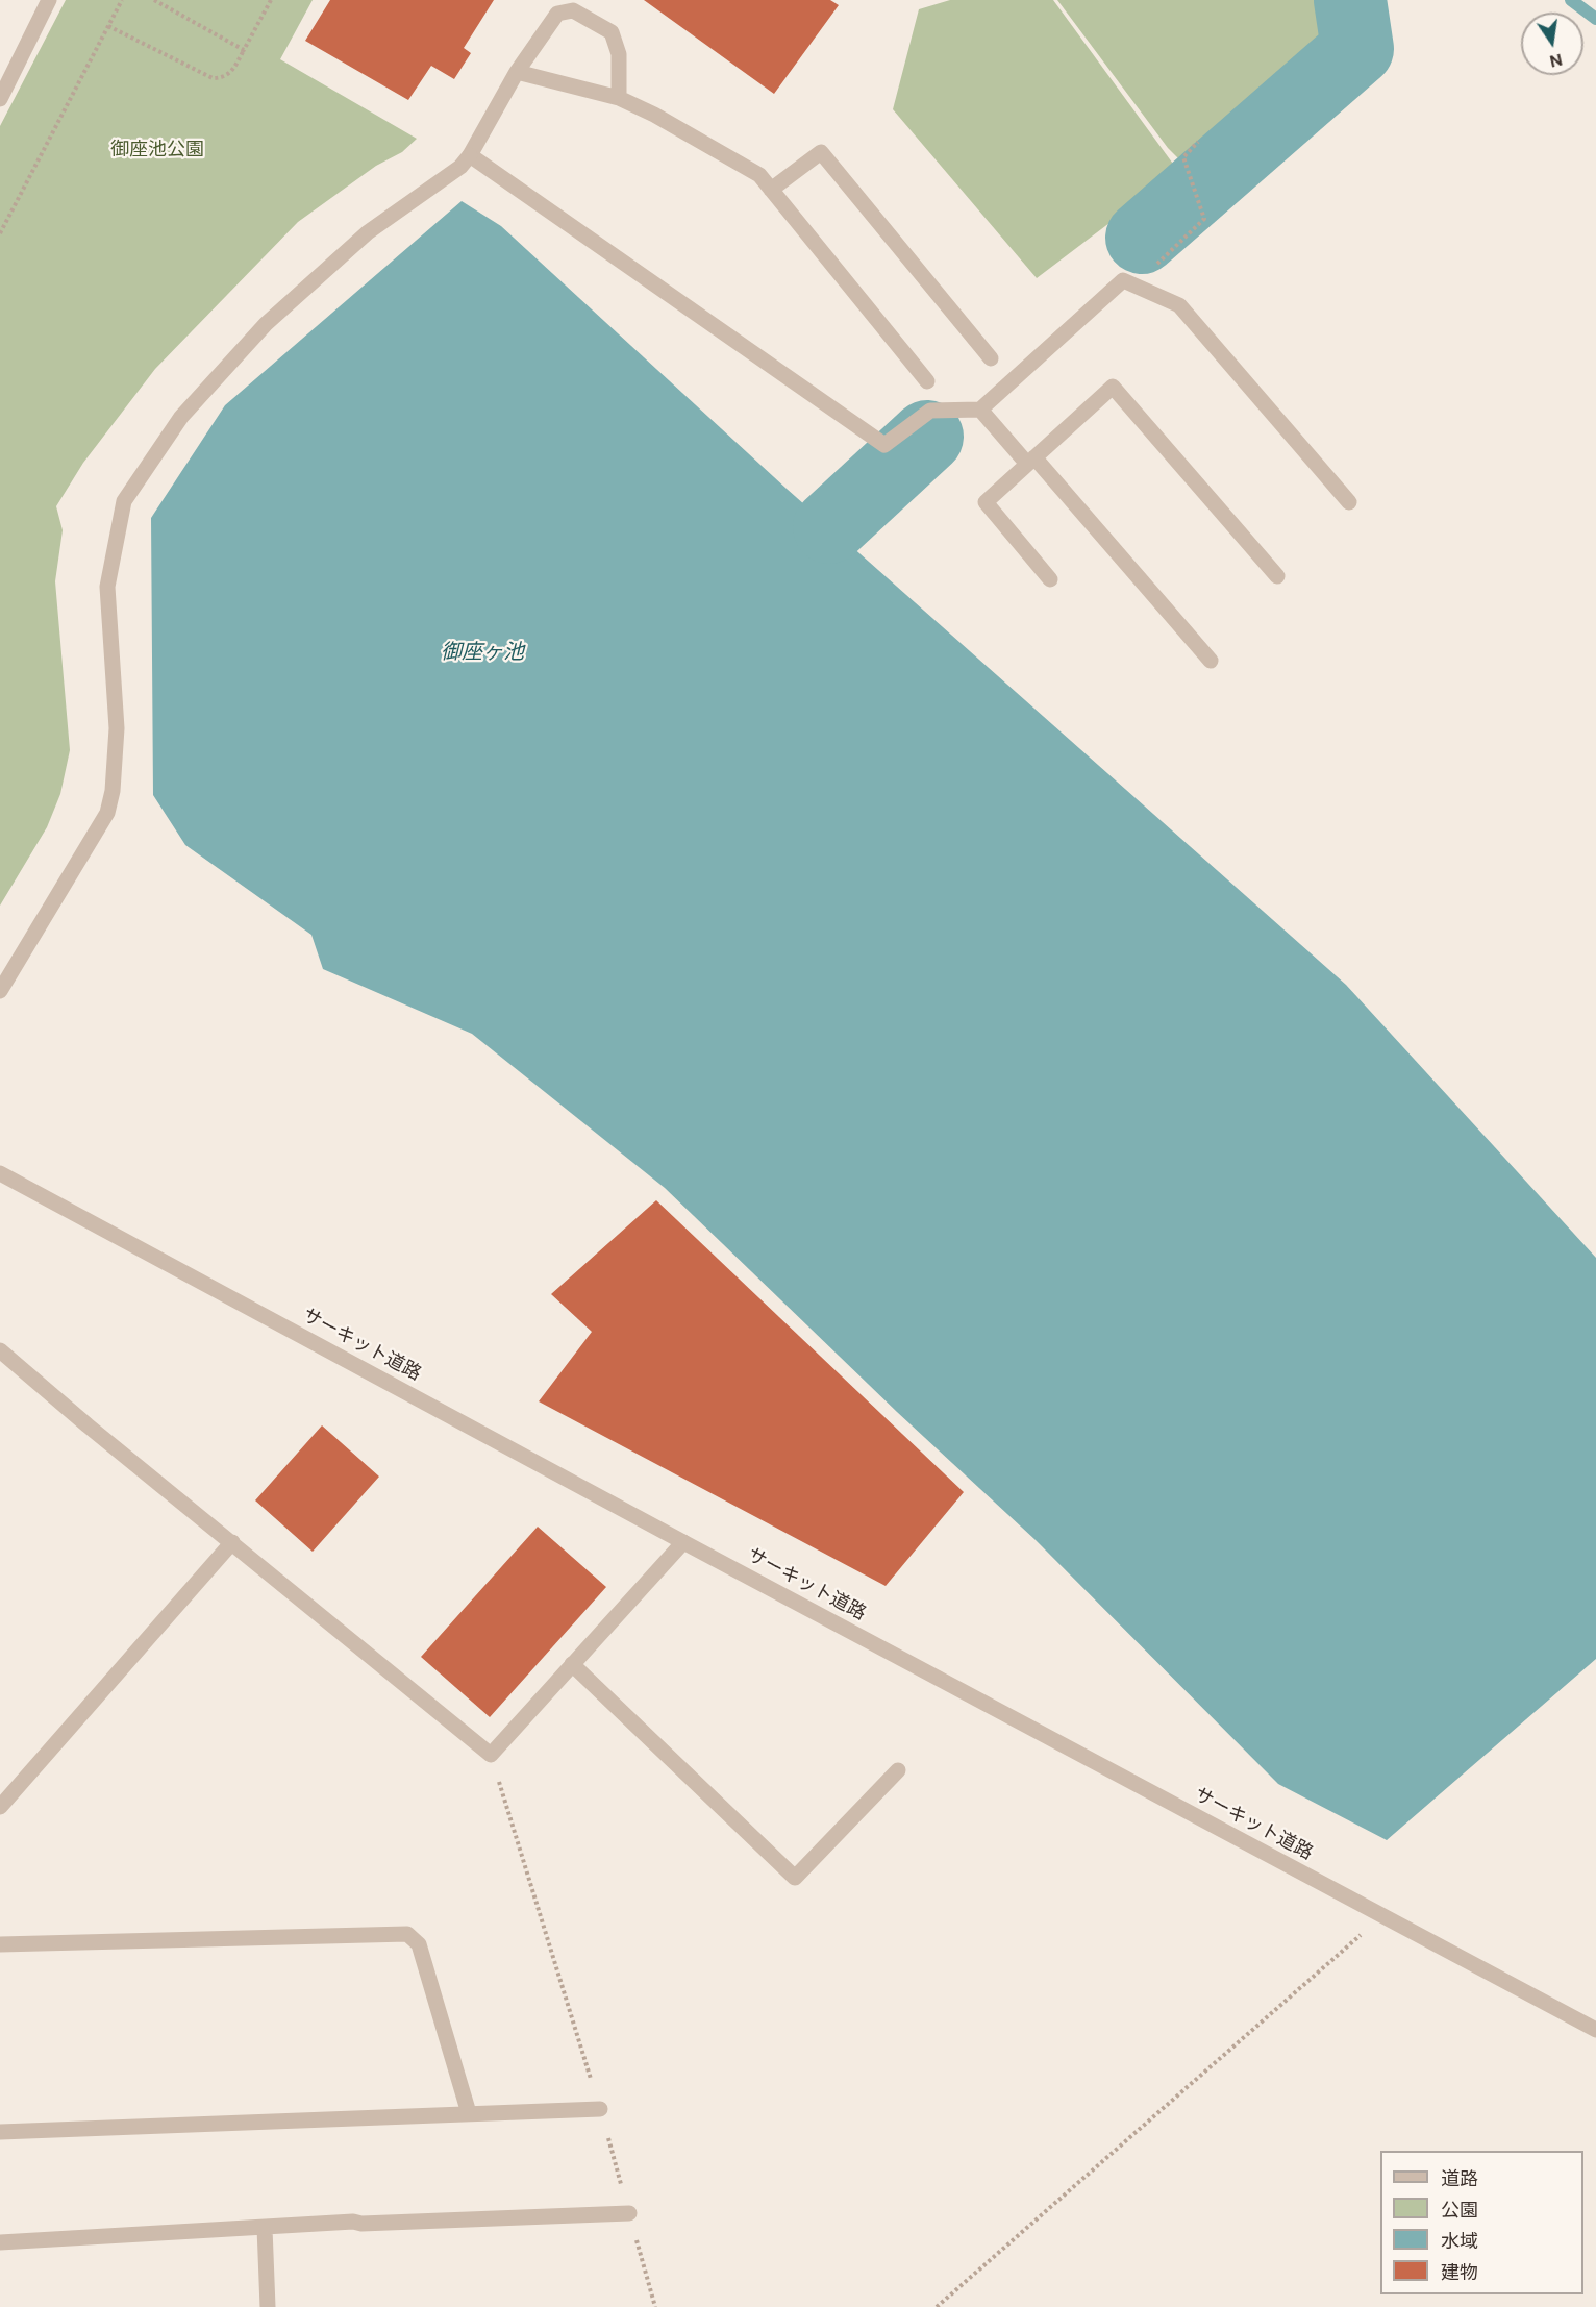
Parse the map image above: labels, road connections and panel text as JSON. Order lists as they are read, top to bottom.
{
  "streets": {
    "street": ["サーキット道路"]
  },
  "water": ["御座ヶ池"],
  "parks": ["御座池公園"],
  "legend": [
    "道路",
    "公園",
    "水域",
    "建物"
  ],
  "north": "bottom"
}
